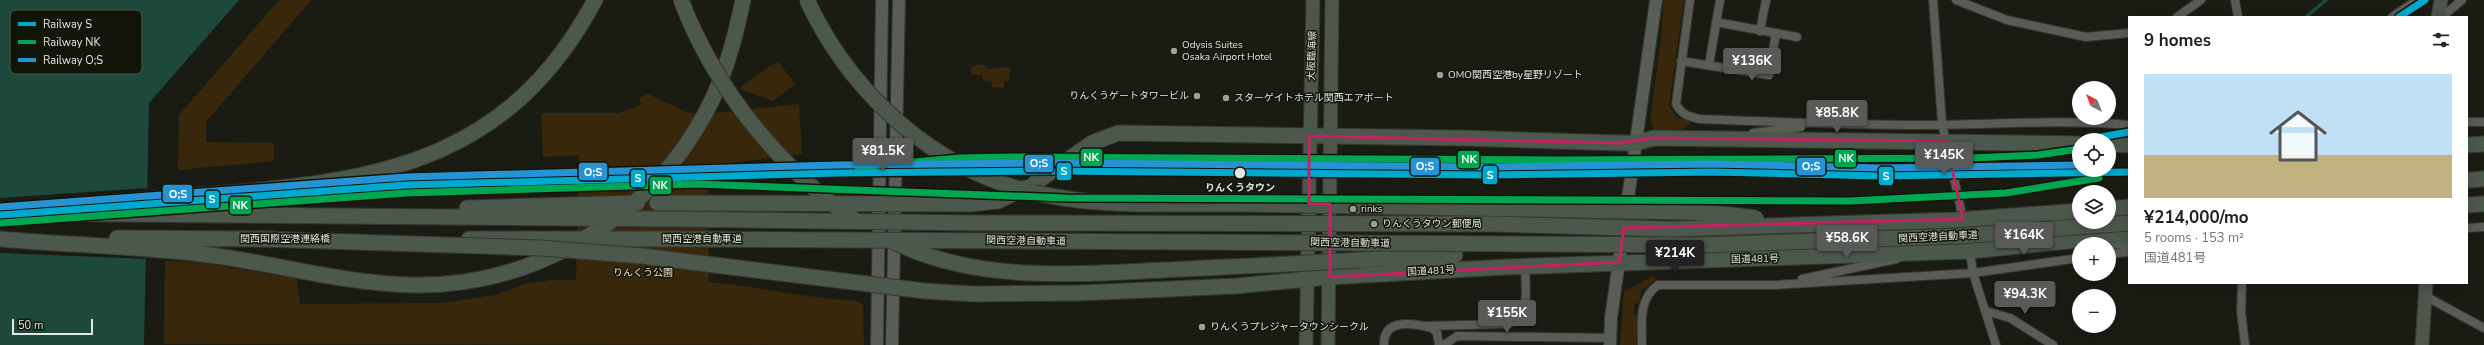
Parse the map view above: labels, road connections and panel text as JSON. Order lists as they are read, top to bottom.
{
  "streets": {
    "highway": ["関西空港自動車道", "関西国際空港連絡橋", "国道481号"],
    "main road": ["大阪臨海線"]
  },
  "crossings": [
    ["大阪臨海線", "国道481号"],
    ["関西空港自動車道", "関西国際空港連絡橋"],
    ["関西国際空港連絡橋", "国道481号"]
  ],
  "parks": ["りんくう公園"],
  "places": [
    "Odysis Suites Osaka Airport Hotel",
    "OMO関西空港by星野リゾート",
    "りんくうゲートタワービル",
    "スターゲイトホテル関西エアポート",
    "りんくうタウン",
    "rinks",
    "りんくうタウン郵便局",
    "りんくうプレジャータウンシークル"
  ],
  "lines": ["rail line S", "rail line NK", "rail line O;S"],
  "legend": ["Railway S", "Railway NK", "Railway O;S"],
  "scale_bar": "50 m",
  "north": "top left",
  "page": {
    "heading": "9 homes",
    "price": [
      "¥136K",
      "¥85.8K",
      "¥81.5K",
      "¥145K",
      "¥164K",
      "¥58.6K",
      "¥214K",
      "¥94.3K",
      "¥155K"
    ],
    "list": [
      {
        "name": "¥214,000/mo",
        "note": "5 rooms · 153 m² · 国道481号"
      }
    ],
    "map_buttons": ["+", "−"],
    "scale": "50 m"
  }
}
